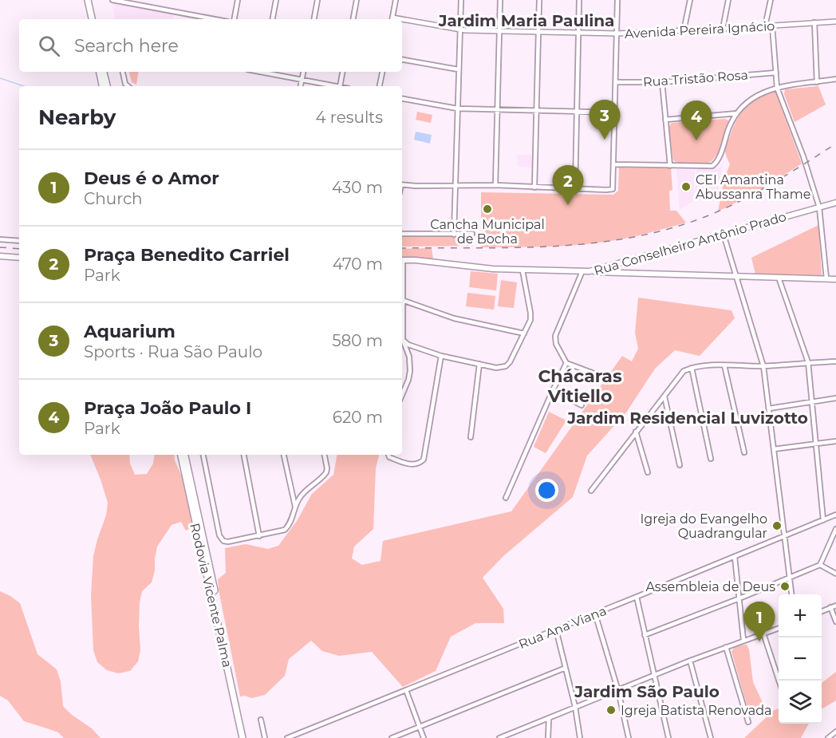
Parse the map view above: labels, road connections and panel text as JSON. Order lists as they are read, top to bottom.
{
  "streets": {
    "main road": ["Rua Conselheiro Antônio Prado", "Rodovia Vicente Palma"],
    "street": ["Avenida Pereira Ignácio", "Rua Tristão Rosa", "Rua Ana Viana"]
  },
  "districts": [
    "Jardim Maria Paulina",
    "Chácaras Vitiello",
    "Jardim Residencial Luvizotto",
    "Jardim São Paulo"
  ],
  "places": [
    "CEI Amantina Abussanra Thame",
    "Cancha Municipal de Bocha",
    "Igreja do Evangelho Quadrangular",
    "Assembleia de Deus",
    "Igreja Batista Renovada"
  ],
  "page": {
    "search": "Search here",
    "heading": ["Nearby", "4 results"],
    "pins": [
      "3",
      "4",
      "2",
      "1"
    ],
    "list": [
      {
        "mark": "1",
        "name": "Deus é o Amor",
        "note": "Church",
        "value": "430 m"
      },
      {
        "mark": "2",
        "name": "Praça Benedito Carriel",
        "note": "Park",
        "value": "470 m"
      },
      {
        "mark": "3",
        "name": "Aquarium",
        "note": "Sports · Rua São Paulo",
        "value": "580 m"
      },
      {
        "mark": "4",
        "name": "Praça João Paulo I",
        "note": "Park",
        "value": "620 m"
      }
    ],
    "map_buttons": ["+", "−"]
  }
}
